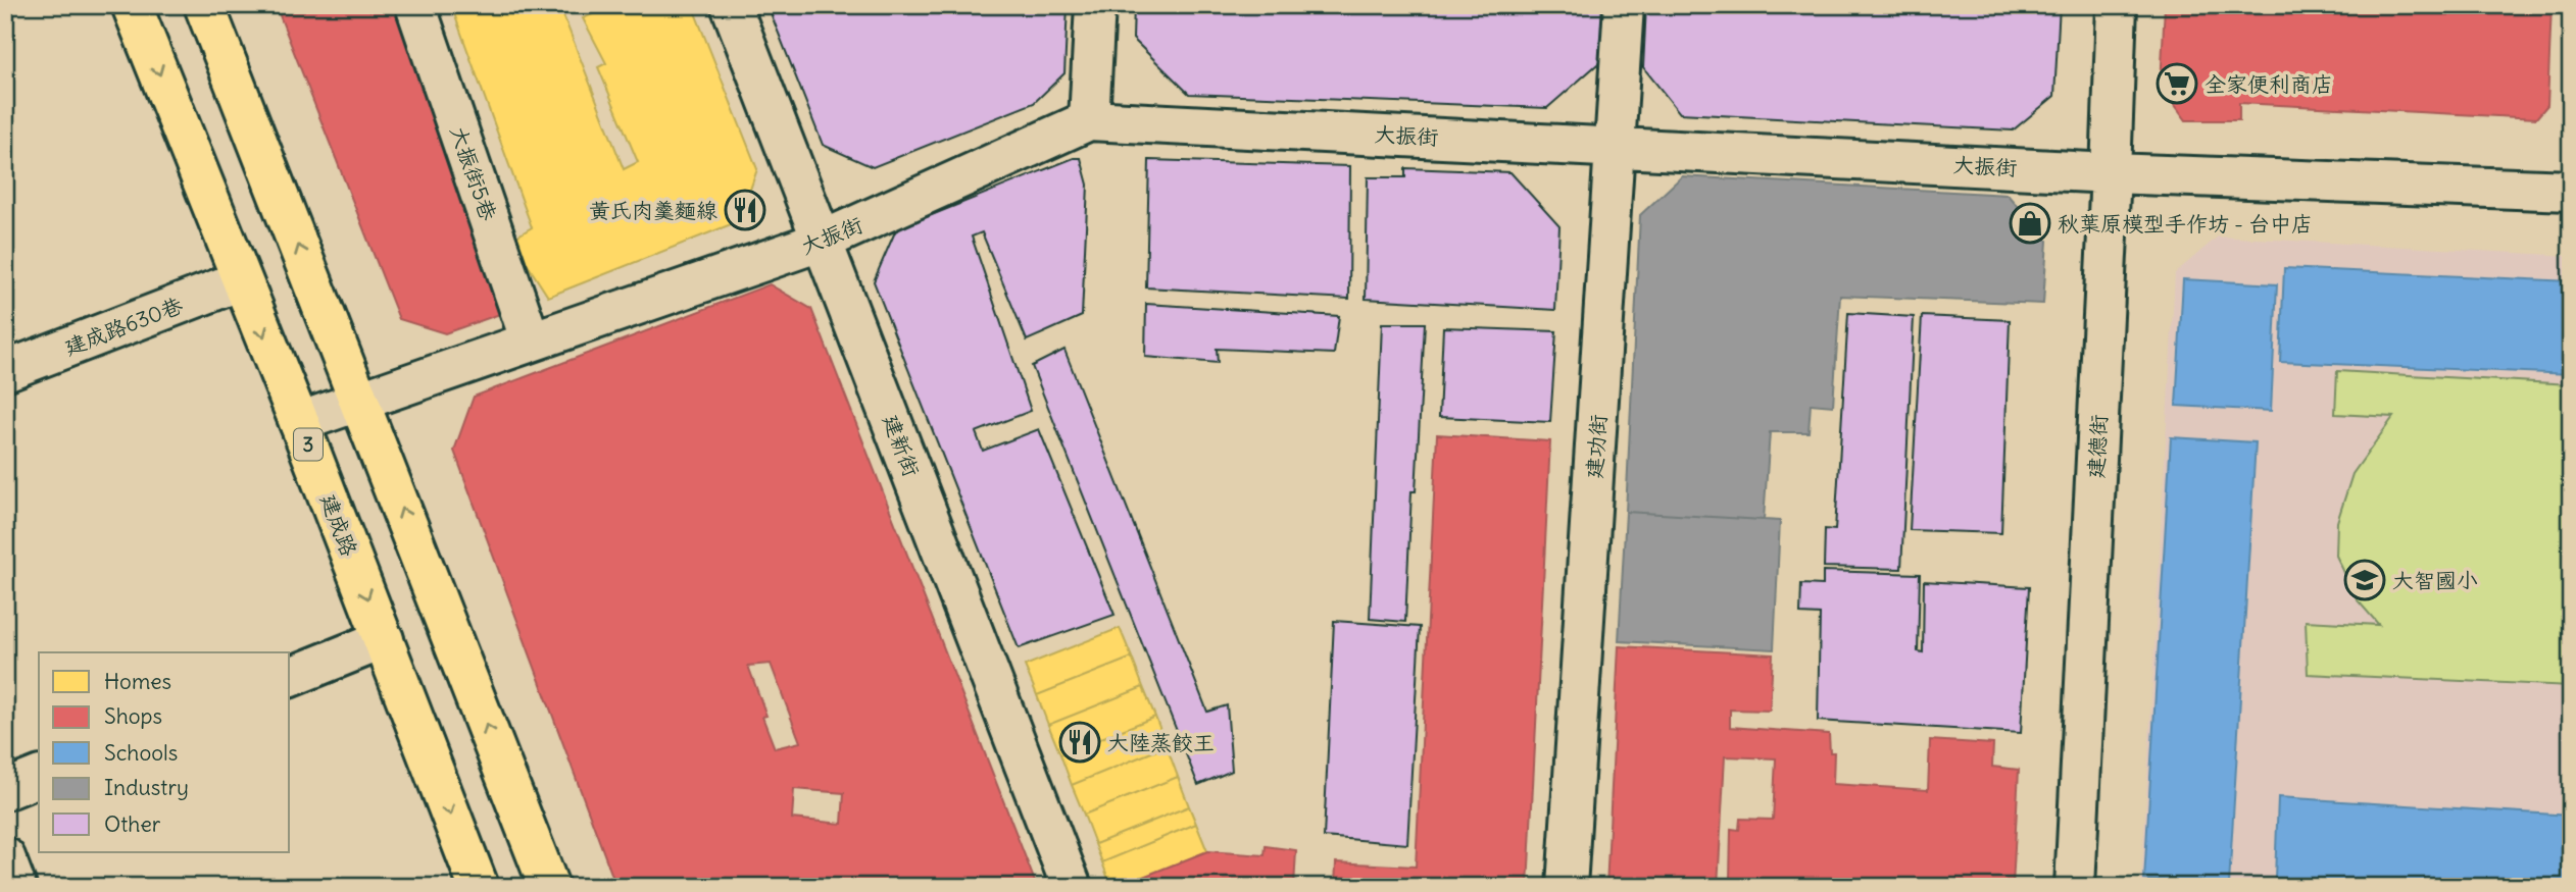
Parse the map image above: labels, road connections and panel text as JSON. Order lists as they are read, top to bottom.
{
  "streets": {
    "main road": ["3", "建成路"],
    "street": [
      "大振街",
      "大振街5巷",
      "建成路630巷",
      "建新街",
      "建功街",
      "建德街"
    ]
  },
  "crossings": [
    ["大振街", "大振街5巷"],
    ["大振街", "建新街"],
    ["大振街", "建功街"],
    ["大振街", "建德街"],
    ["大振街", "建成路"],
    ["建成路630巷", "建成路"]
  ],
  "places": {
    "supermarket": ["全家便利商店"],
    "restaurant": ["黃氏肉羹麵線", "大陸蒸餃王"],
    "shop": ["秋葉原模型手作坊 - 台中店"],
    "school or university": ["大智國小"]
  },
  "legend": [
    "Homes",
    "Shops",
    "Schools",
    "Industry",
    "Other"
  ]
}
